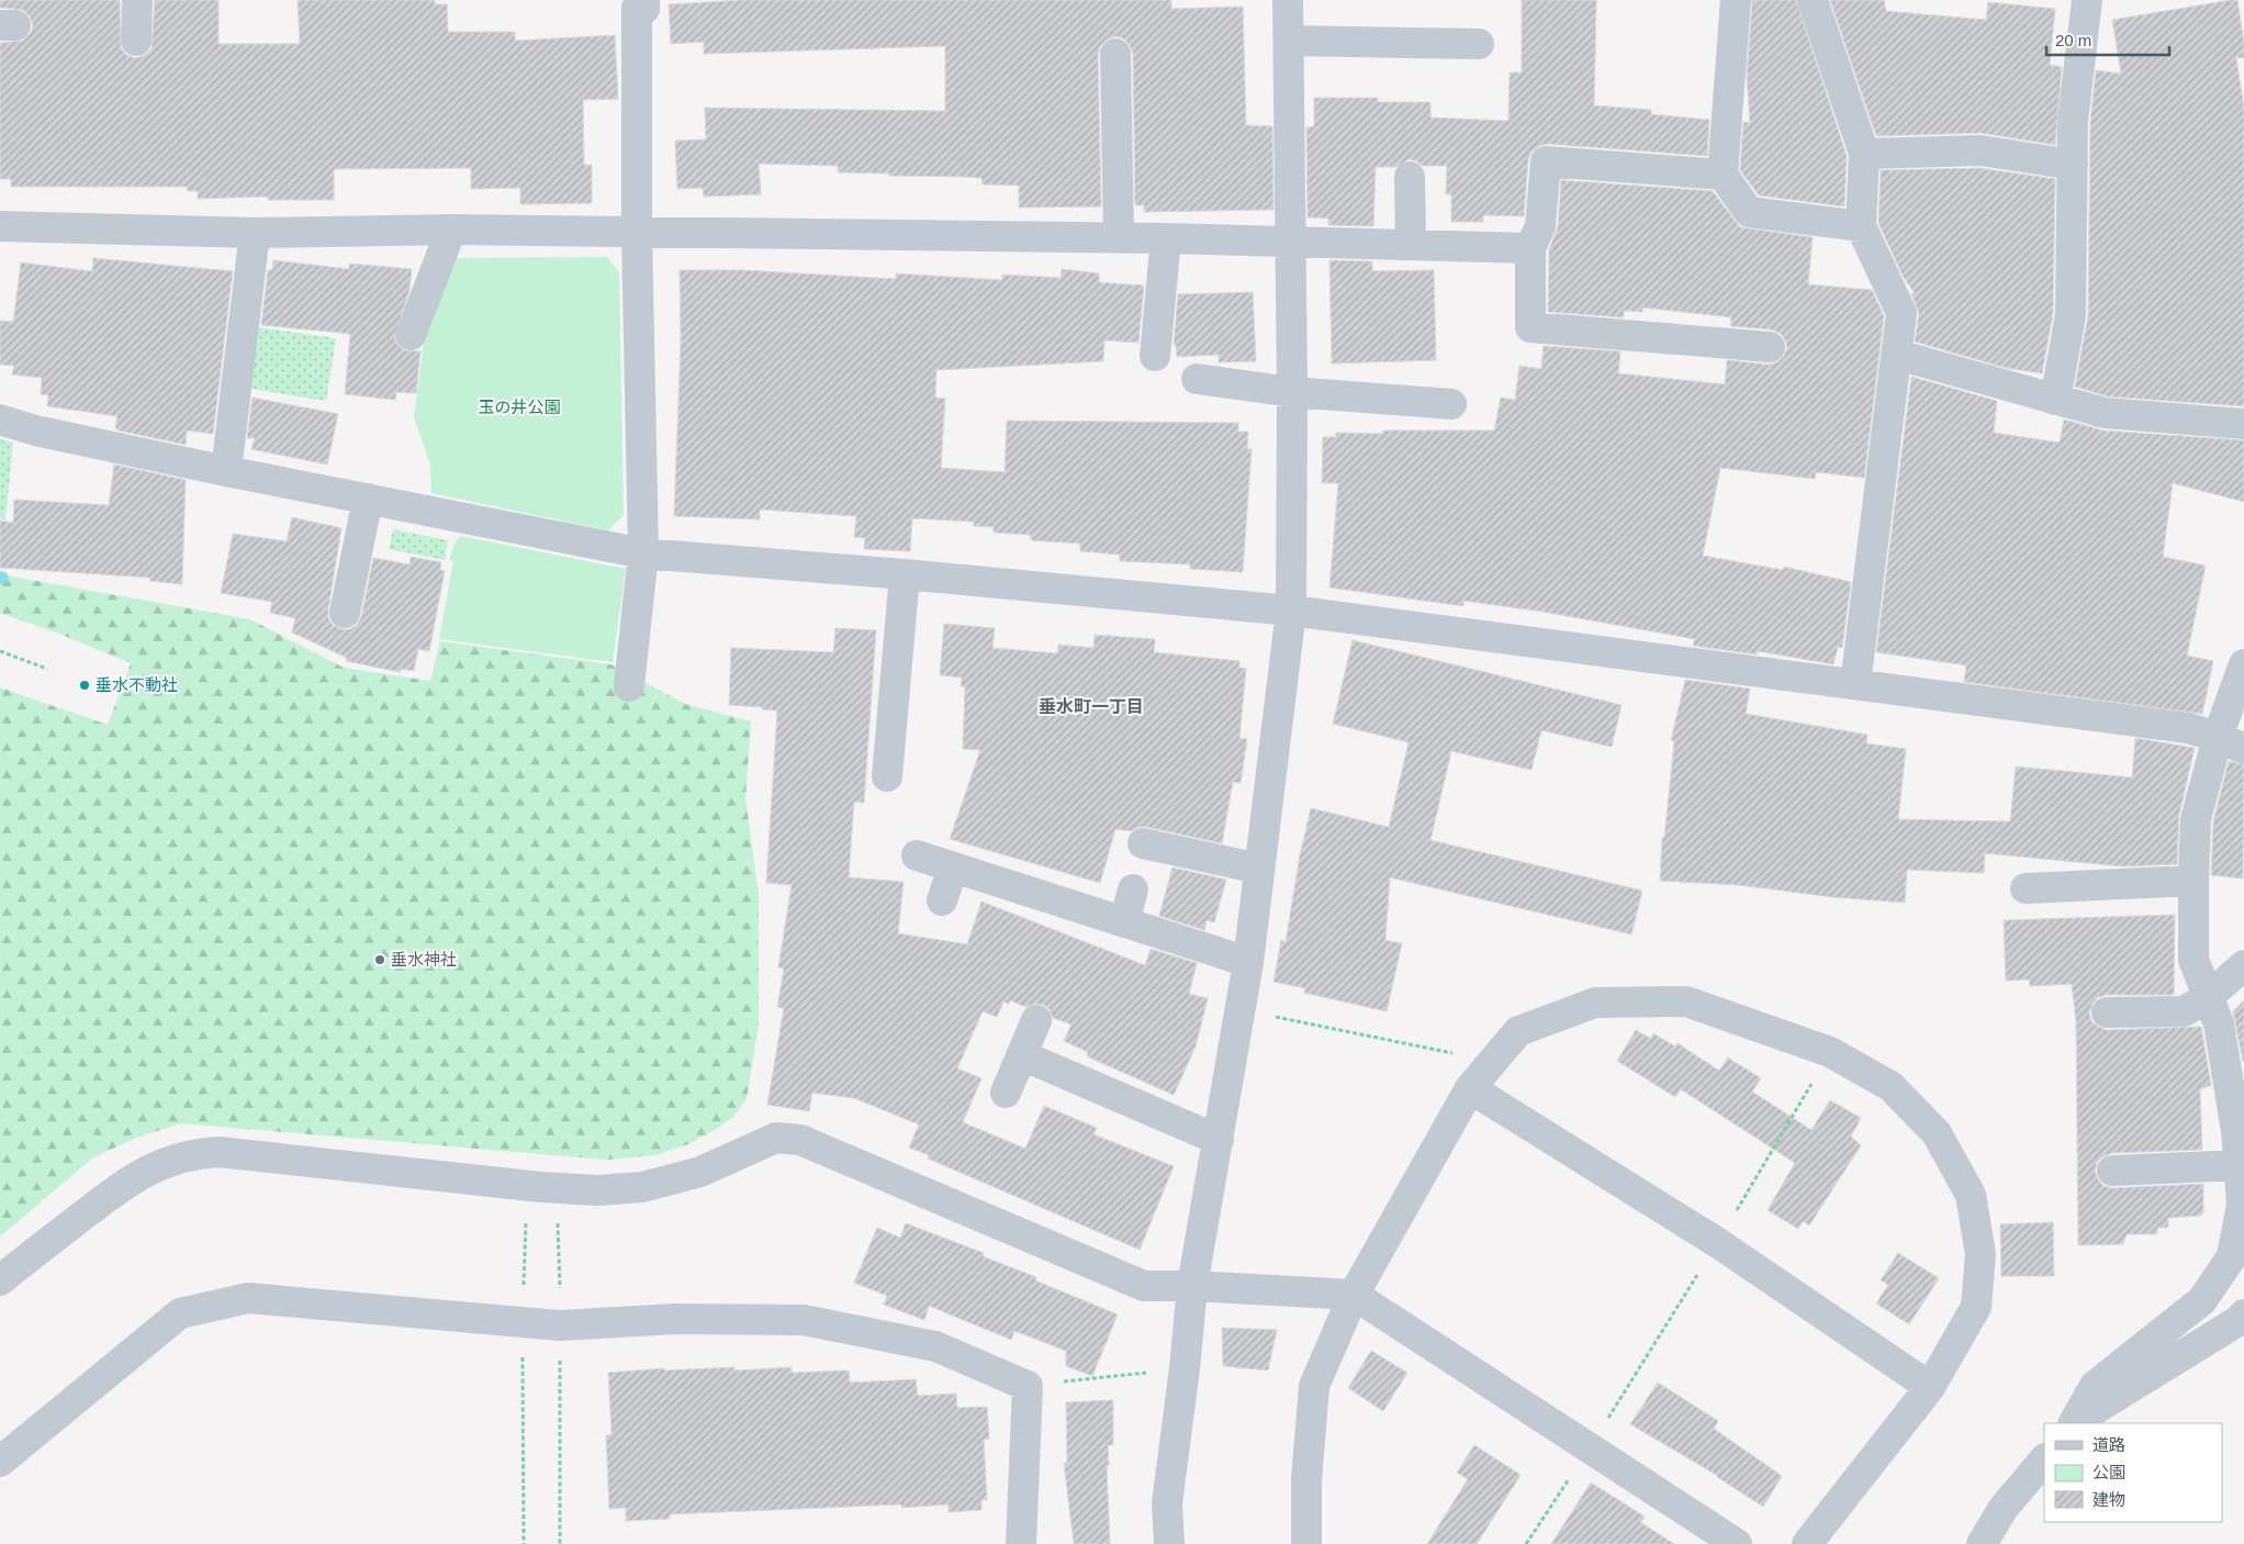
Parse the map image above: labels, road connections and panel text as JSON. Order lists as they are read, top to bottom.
{
  "districts": ["垂水町一丁目"],
  "parks": ["玉の井公園"],
  "places": ["垂水不動社", "垂水神社"],
  "legend": ["道路", "公園", "建物"],
  "scale_bar": "20 m"
}
